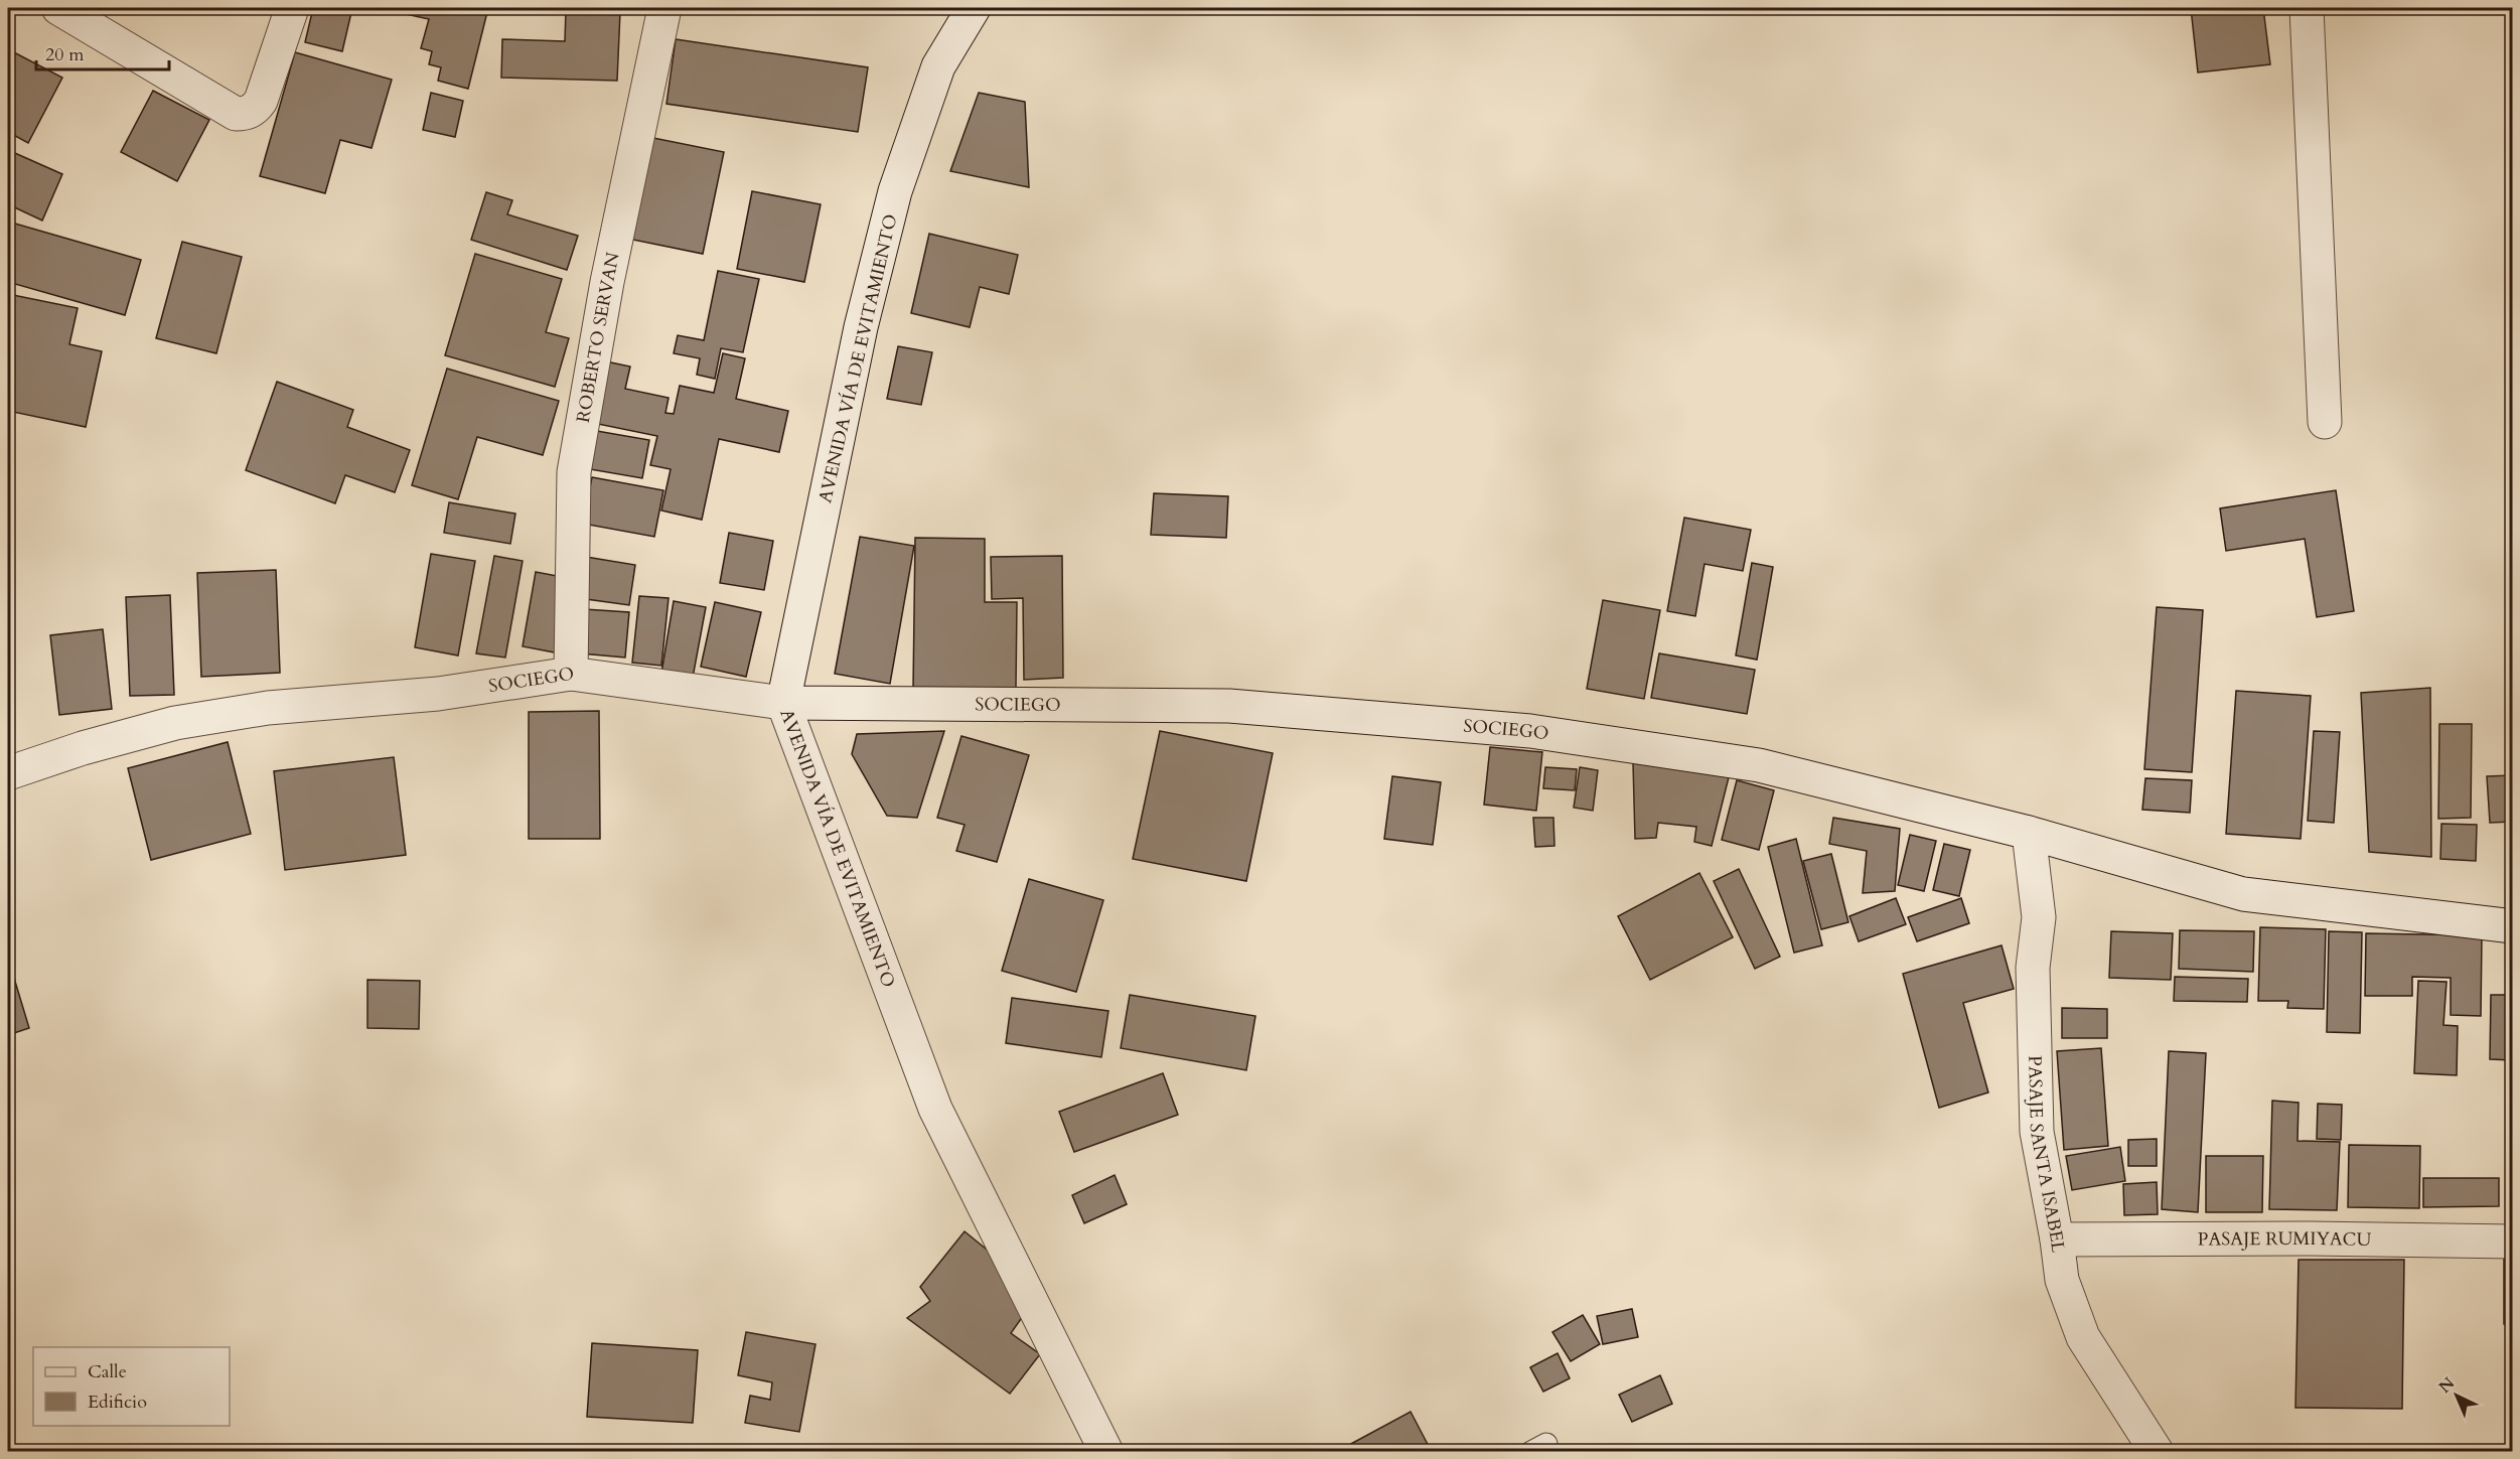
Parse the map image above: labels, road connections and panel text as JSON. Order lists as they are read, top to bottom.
{
  "streets": {
    "street": [
      "ROBERTO SERVAN",
      "AVENIDA VÍA DE EVITAMIENTO",
      "SOCIEGO",
      "PASAJE SANTA ISABEL",
      "PASAJE RUMIYACU"
    ]
  },
  "crossings": [
    ["ROBERTO SERVAN", "SOCIEGO"],
    ["AVENIDA VÍA DE EVITAMIENTO", "SOCIEGO"],
    ["SOCIEGO", "PASAJE SANTA ISABEL"],
    ["PASAJE SANTA ISABEL", "PASAJE RUMIYACU"]
  ],
  "legend": ["Calle", "Edificio"],
  "scale_bar": "20 m",
  "north": "top left"
}
